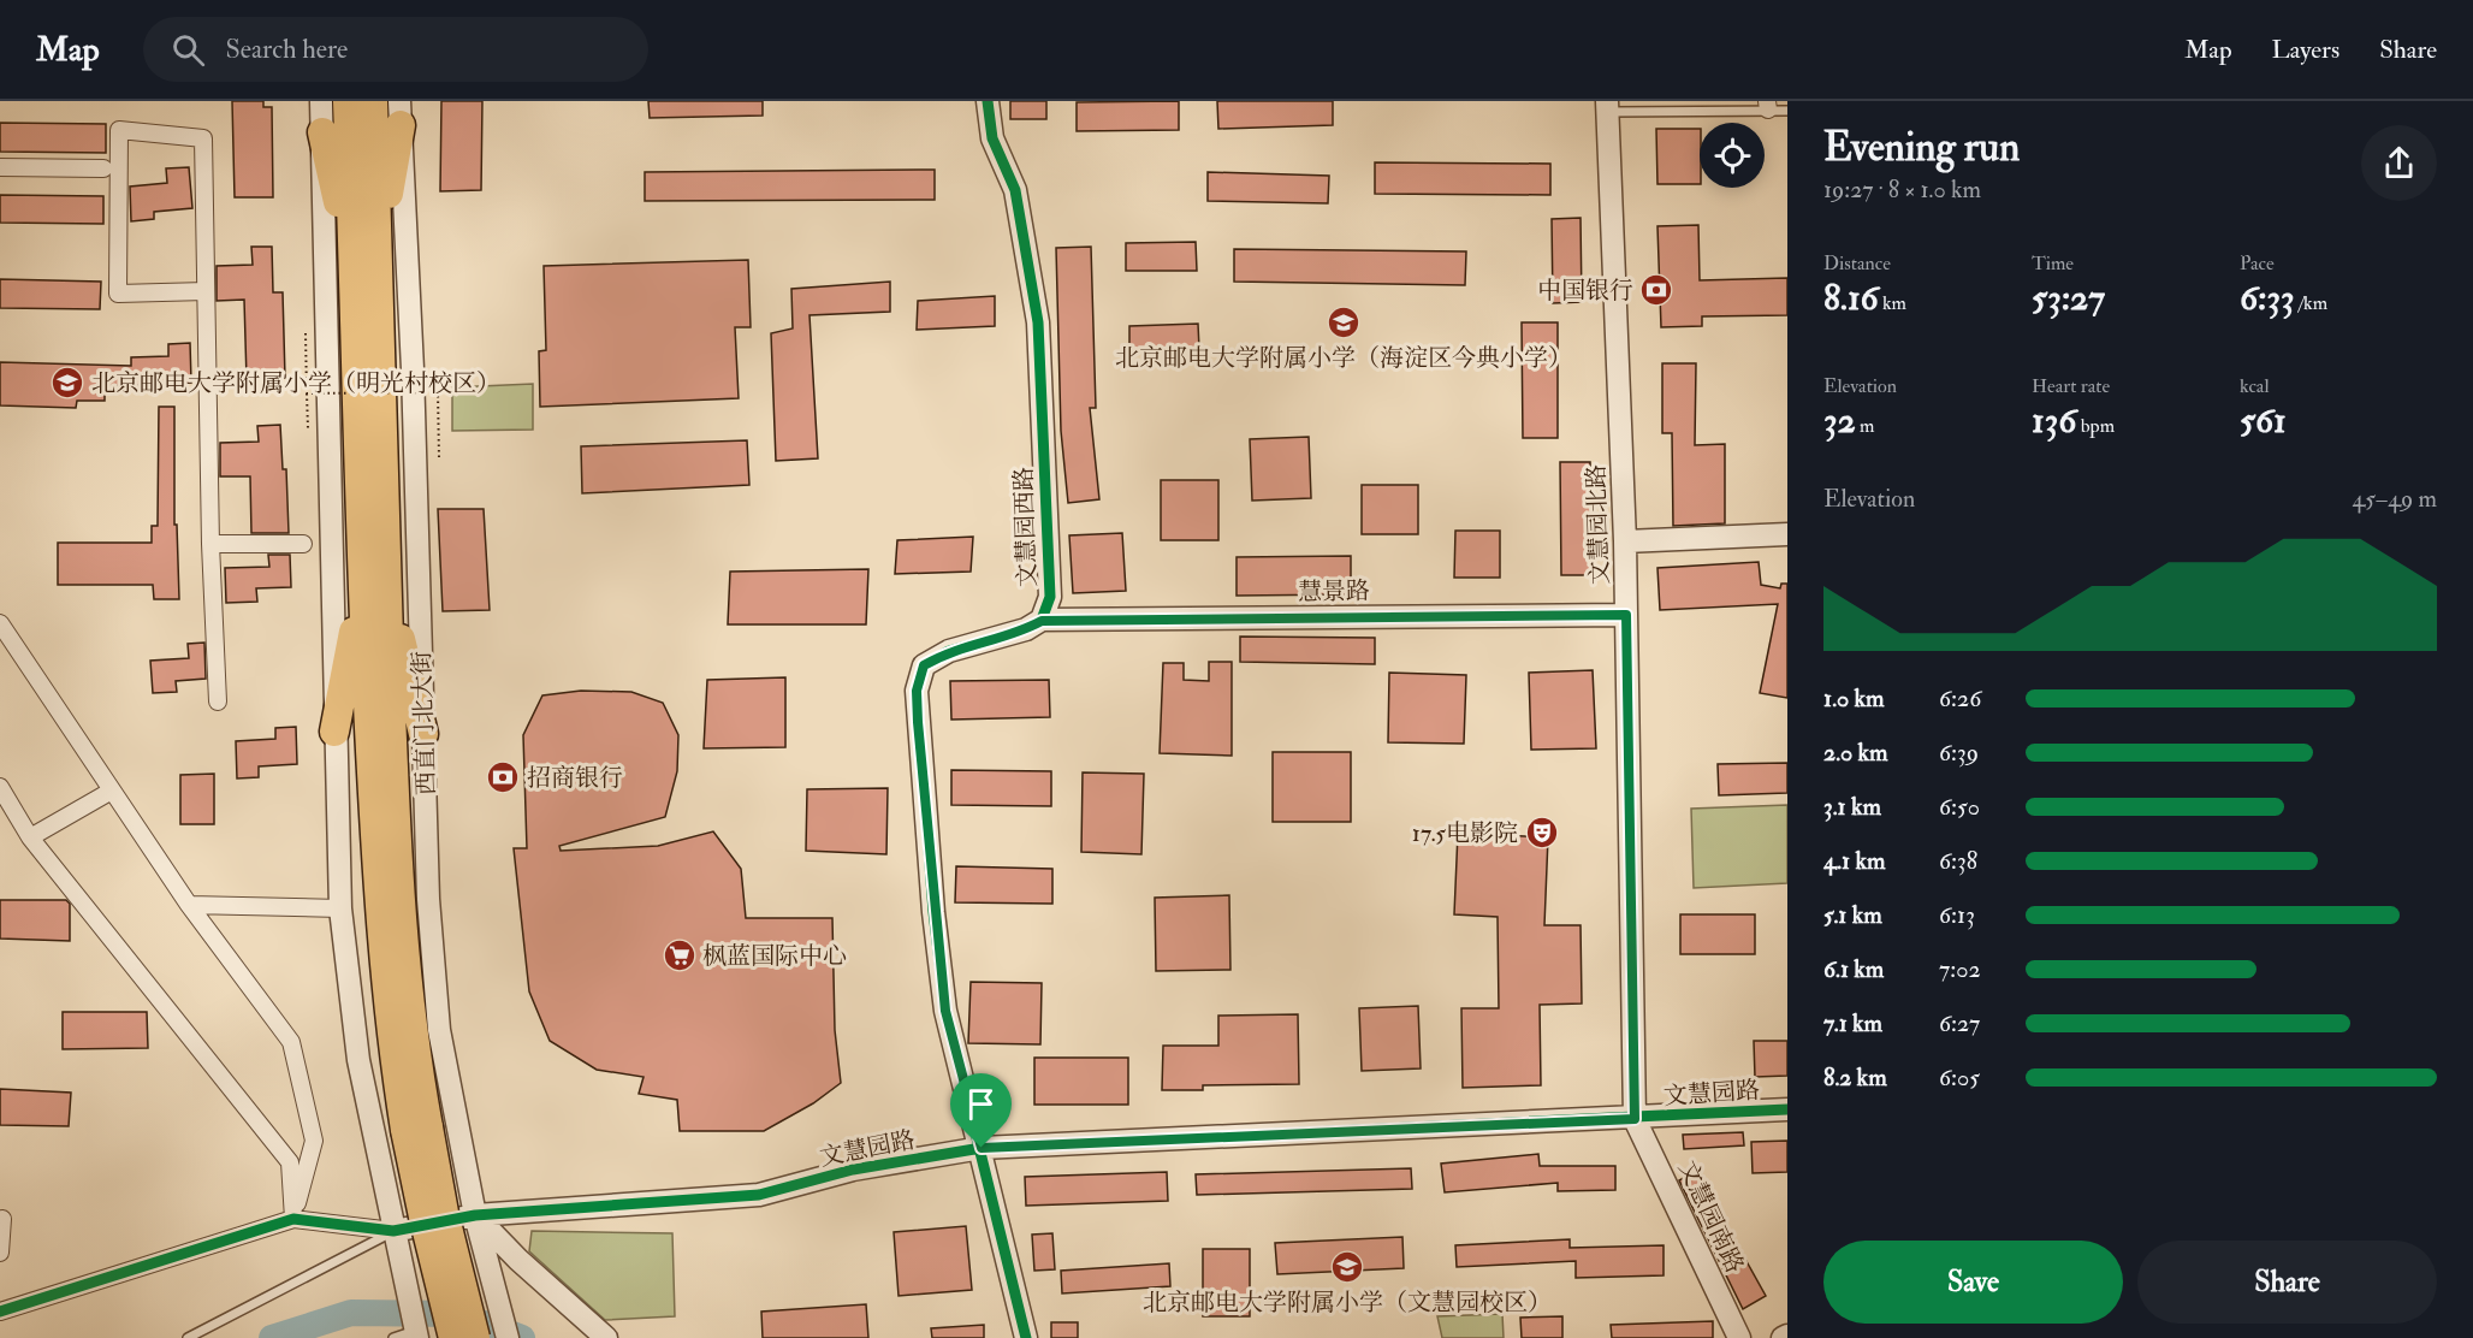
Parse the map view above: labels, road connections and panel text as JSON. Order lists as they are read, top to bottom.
{
  "streets": {
    "highway": ["西直门北大街"],
    "street": [
      "文慧园北路",
      "文慧园西路",
      "慧景路",
      "文慧园路",
      "文慧园南路"
    ]
  },
  "crossings": [
    ["文慧园北路", "慧景路"],
    ["文慧园北路", "文慧园路"],
    ["文慧园北路", "文慧园南路"],
    ["文慧园西路", "慧景路"],
    ["文慧园西路", "文慧园路"],
    ["西直门北大街", "文慧园路"],
    ["文慧园路", "文慧园南路"]
  ],
  "places": {
    "bank": ["中国银行", "招商银行"],
    "school or university": ["北京邮电大学附属小学（海淀区今典小学）", "北京邮电大学附属小学（明光村校区）", "北京邮电大学附属小学（文慧园校区）"],
    "theatre": ["17.5电影院"],
    "supermarket": ["枫蓝国际中心"]
  },
  "page": {
    "header": "Map",
    "search": "Search here",
    "nav": ["Map", "Layers", "Share"],
    "heading": ["Evening run", "19:27 · 8 × 1.0 km"],
    "stats": [
      ["Distance", "8.16 km"],
      ["Time", "53:27"],
      ["Pace", "6:33 /km"],
      ["Elevation", "32 m"],
      ["Heart rate", "136 bpm"],
      ["kcal", "561"]
    ],
    "chart": ["Elevation", "45–49 m"],
    "list": [
      {
        "name": "1.0 km",
        "note": "6:26"
      },
      {
        "name": "2.0 km",
        "note": "6:39"
      },
      {
        "name": "3.1 km",
        "note": "6:50"
      },
      {
        "name": "4.1 km",
        "note": "6:38"
      },
      {
        "name": "5.1 km",
        "note": "6:13"
      },
      {
        "name": "6.1 km",
        "note": "7:02"
      },
      {
        "name": "7.1 km",
        "note": "6:27"
      },
      {
        "name": "8.2 km",
        "note": "6:05"
      }
    ],
    "buttons": ["Save", "Share"]
  }
}
